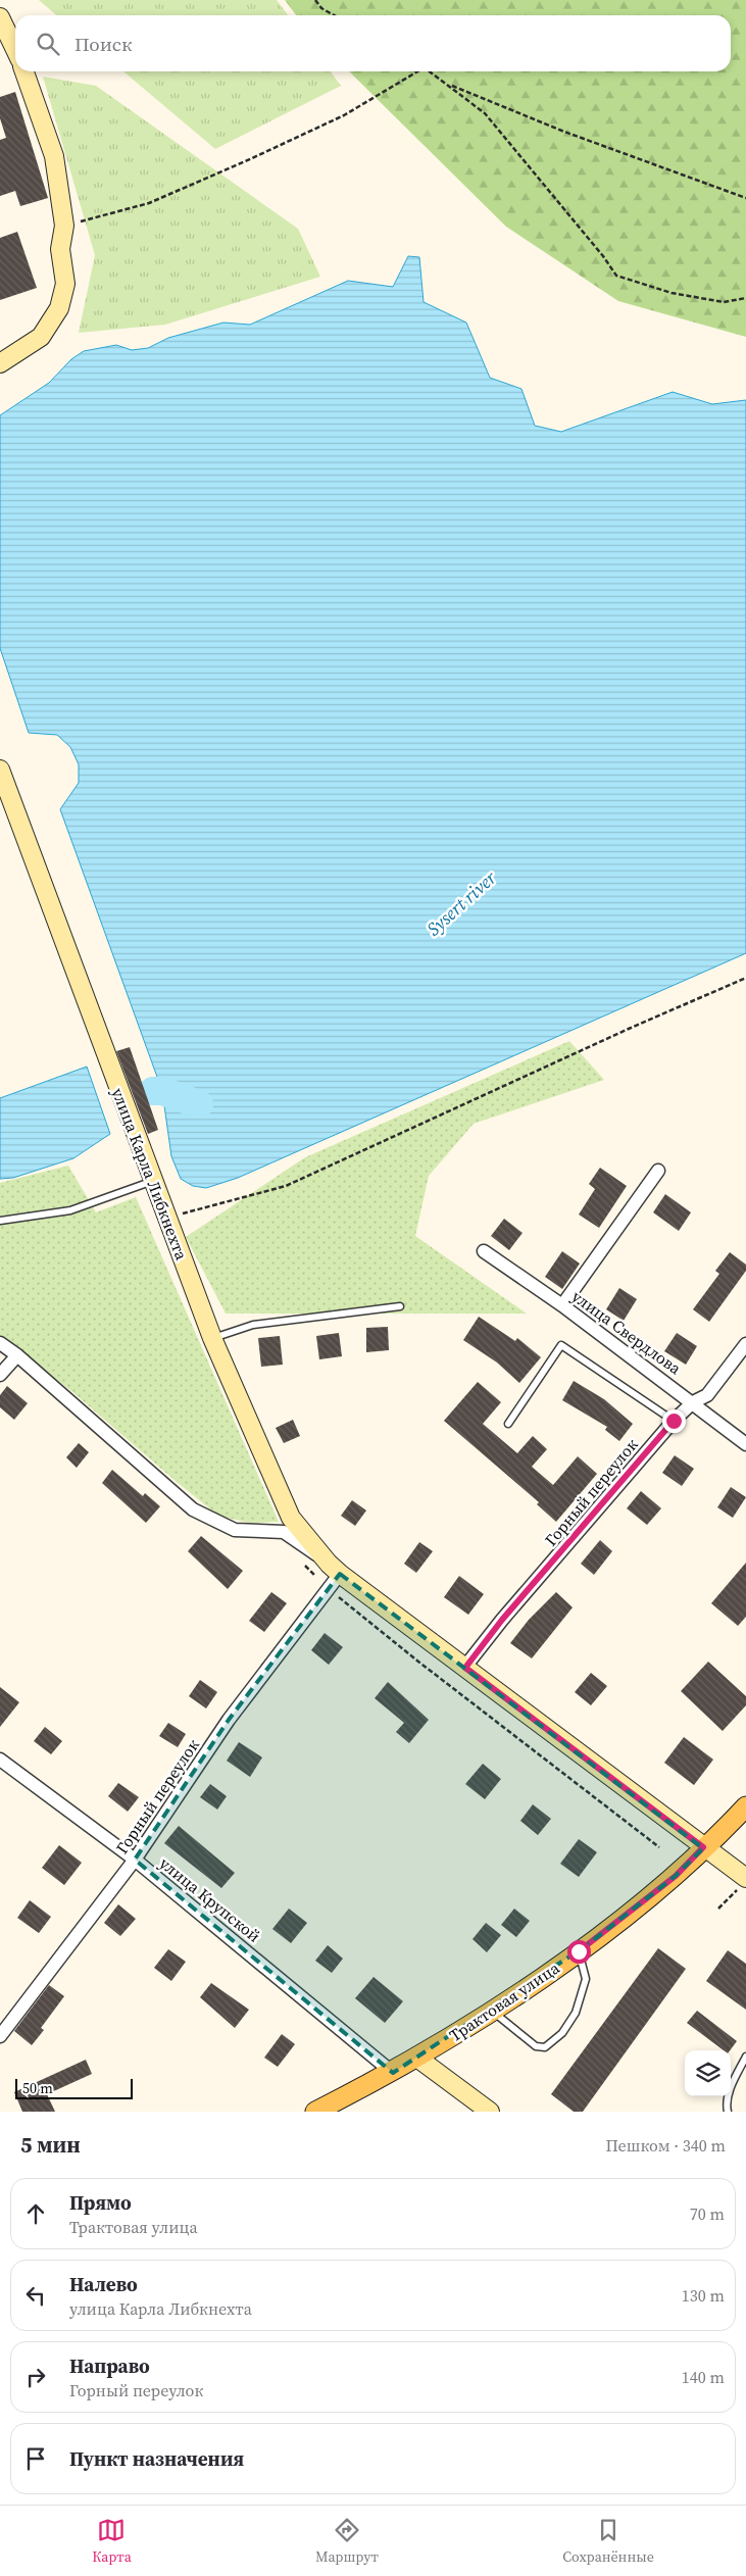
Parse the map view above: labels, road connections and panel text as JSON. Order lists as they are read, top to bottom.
{
  "streets": {
    "main road": ["Трактовая улица"],
    "street": [
      "улица Карла Либкнехта",
      "улица Свердлова",
      "Горный переулок",
      "улица Крупской"
    ]
  },
  "crossings": [
    ["улица Карла Либкнехта", "Горный переулок"],
    ["улица Карла Либкнехта", "Трактовая улица"],
    ["улица Свердлова", "Горный переулок"],
    ["Горный переулок", "улица Крупской"],
    ["улица Крупской", "Трактовая улица"]
  ],
  "water": ["Sysert river"],
  "scale_bar": "50 m",
  "page": {
    "search": "Поиск",
    "scale": "50 m",
    "heading": ["5 мин", "Пешком · 340 m"],
    "list": [
      ["Прямо", "Трактовая улица", "70 m"],
      ["Налево", "улица Карла Либкнехта", "130 m"],
      ["Направо", "Горный переулок", "140 m"],
      "Пункт назначения"
    ],
    "nav": ["Карта", "Маршрут", "Сохранённые"]
  }
}
